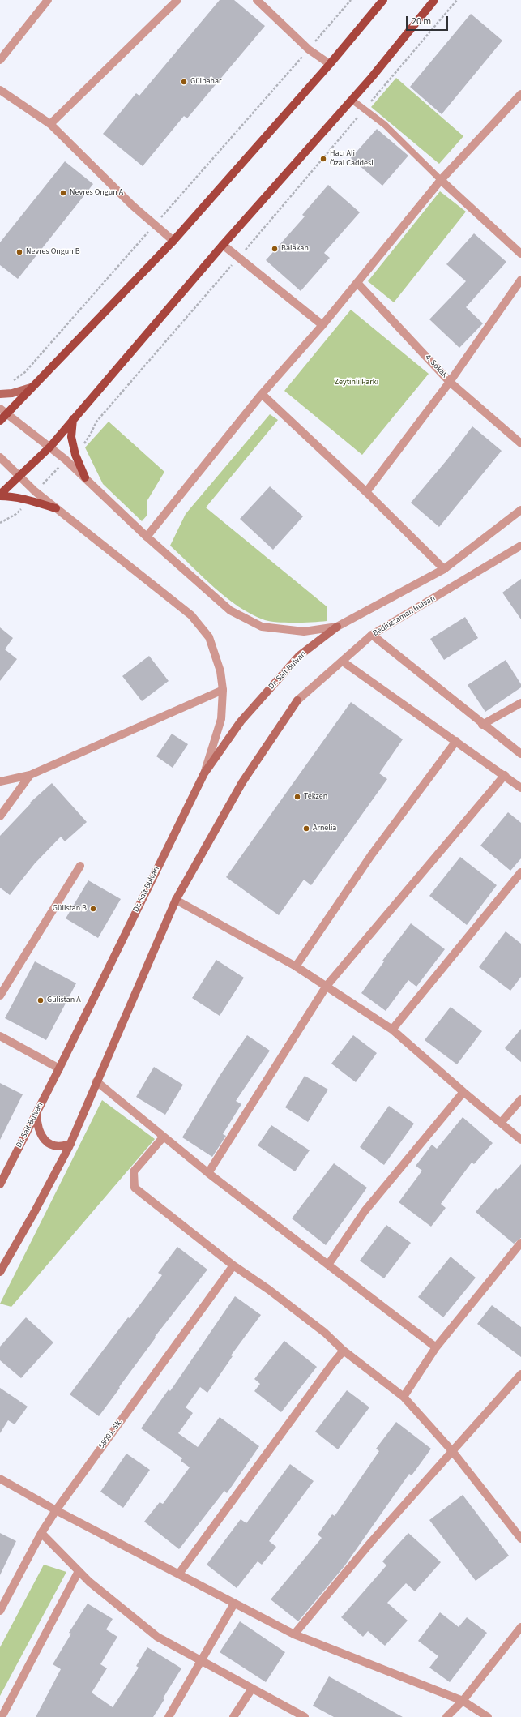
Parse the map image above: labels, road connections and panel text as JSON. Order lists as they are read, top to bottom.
{
  "streets": {
    "main road": ["Dr. Sait Bulvarı"],
    "street": ["4. Sokak", "Bediüzzaman Bulvarı", "58001. Sk."]
  },
  "parks": ["Zeytinli Parkı"],
  "places": [
    "Gülbahar",
    "Hacı Ali Özal Caddesi",
    "Nevres Ongun A",
    "Balakan",
    "Nevres Ongun B",
    "Tekzen",
    "Arnelia",
    "Gülistan B",
    "Gülistan A"
  ],
  "scale_bar": "20 m"
}
